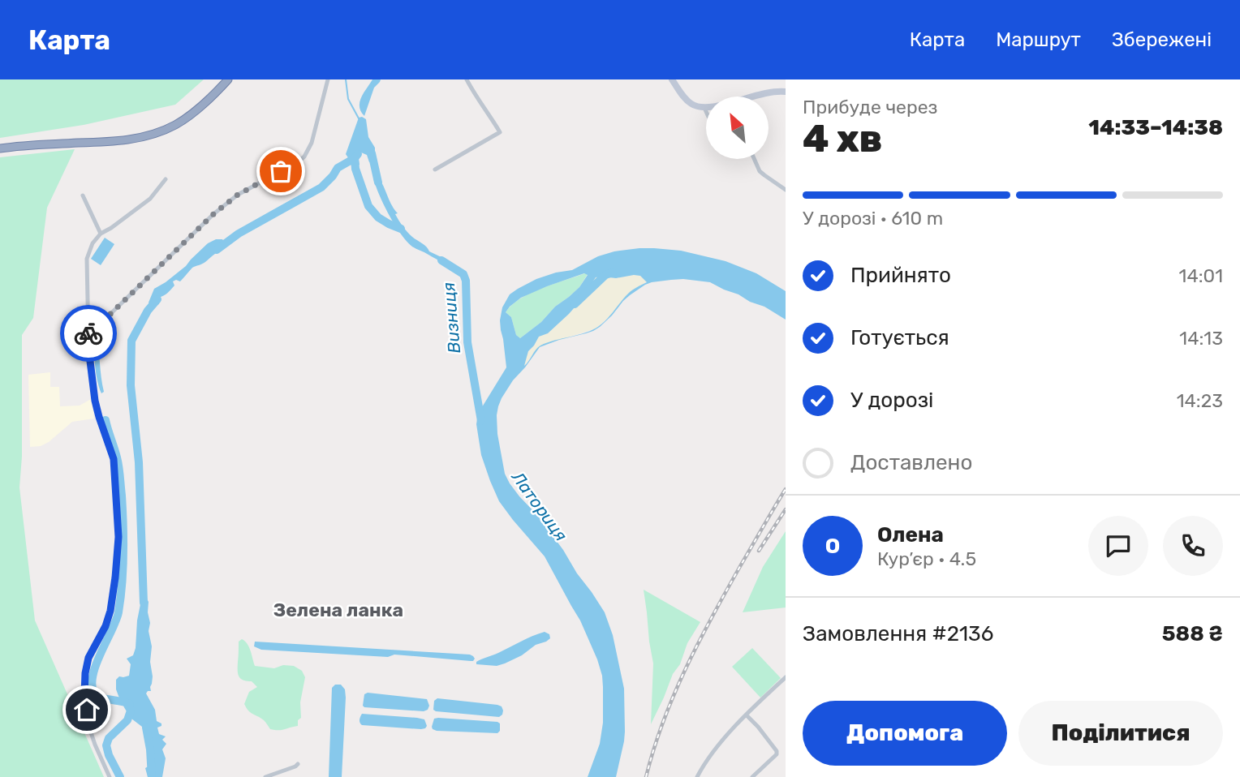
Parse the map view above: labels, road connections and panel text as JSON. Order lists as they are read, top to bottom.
{
  "districts": ["Зелена ланка"],
  "water": ["Визниця", "Латориця"],
  "north": "top left",
  "page": {
    "header": "Карта",
    "nav": ["Карта", "Маршрут", "Збережені"],
    "heading": ["4 хв", "Прибуде через", "14:33–14:38"],
    "panel": [
      "Олена",
      "Кур’єр · 4.5",
      "Замовлення #2136",
      "588 ₴"
    ],
    "bar": "У дорозі · 610 m",
    "list": [
      ["Прийнято", "14:01"],
      ["Готується", "14:13"],
      ["У дорозі", "14:23"],
      "Доставлено"
    ],
    "round": "О",
    "buttons": ["Допомога", "Поділитися"]
  }
}
